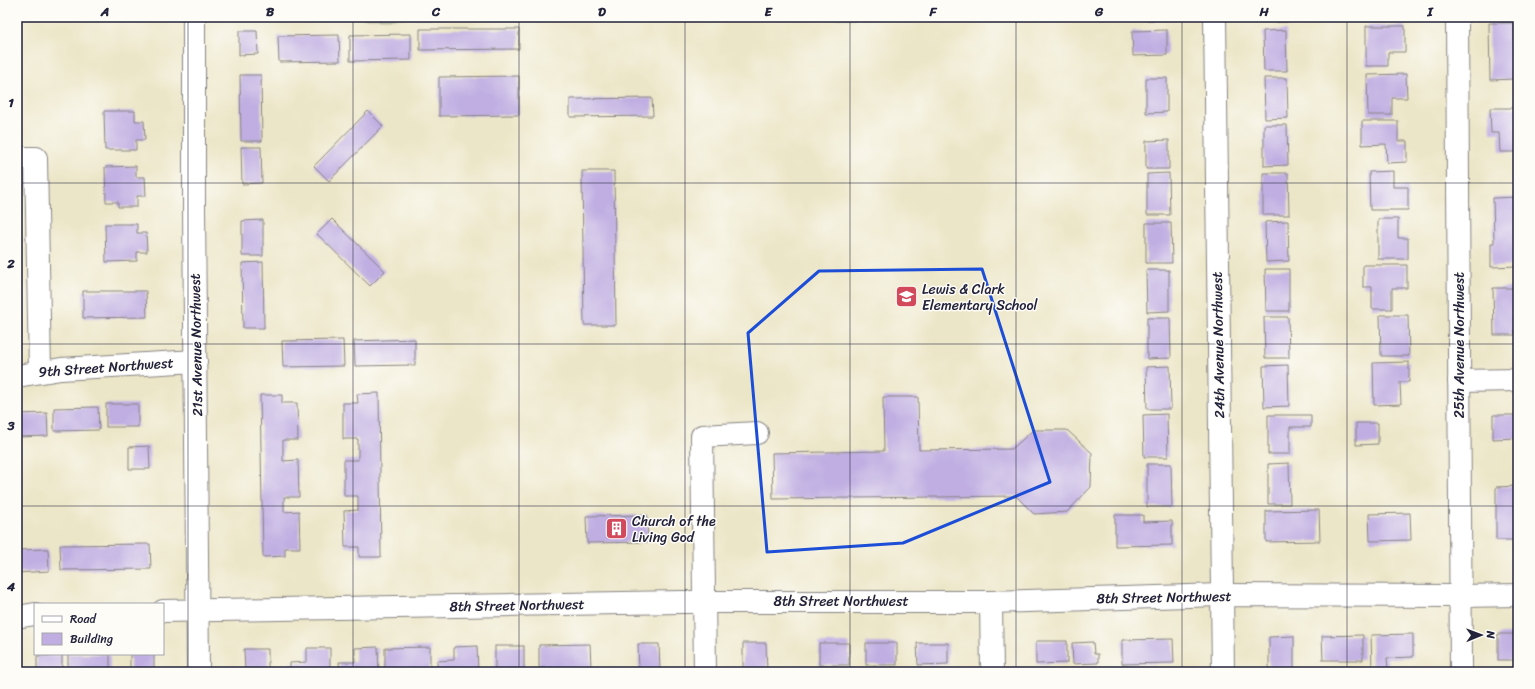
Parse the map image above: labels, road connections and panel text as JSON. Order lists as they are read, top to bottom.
{
  "streets": {
    "street": [
      "21st Avenue Northwest",
      "24th Avenue Northwest",
      "25th Avenue Northwest",
      "9th Street Northwest",
      "8th Street Northwest"
    ]
  },
  "crossings": [
    ["21st Avenue Northwest", "9th Street Northwest"],
    ["21st Avenue Northwest", "8th Street Northwest"],
    ["24th Avenue Northwest", "8th Street Northwest"],
    ["25th Avenue Northwest", "8th Street Northwest"]
  ],
  "places": {
    "school or university": ["Lewis & Clark Elementary School"],
    "building": ["Church of the Living God"]
  },
  "legend": ["Road", "Building"],
  "north": "right",
  "grid": {
    "columns": [
      "A",
      "B",
      "C",
      "D",
      "E",
      "F",
      "G",
      "H",
      "I"
    ],
    "rows": [
      "1",
      "2",
      "3",
      "4"
    ]
  }
}
